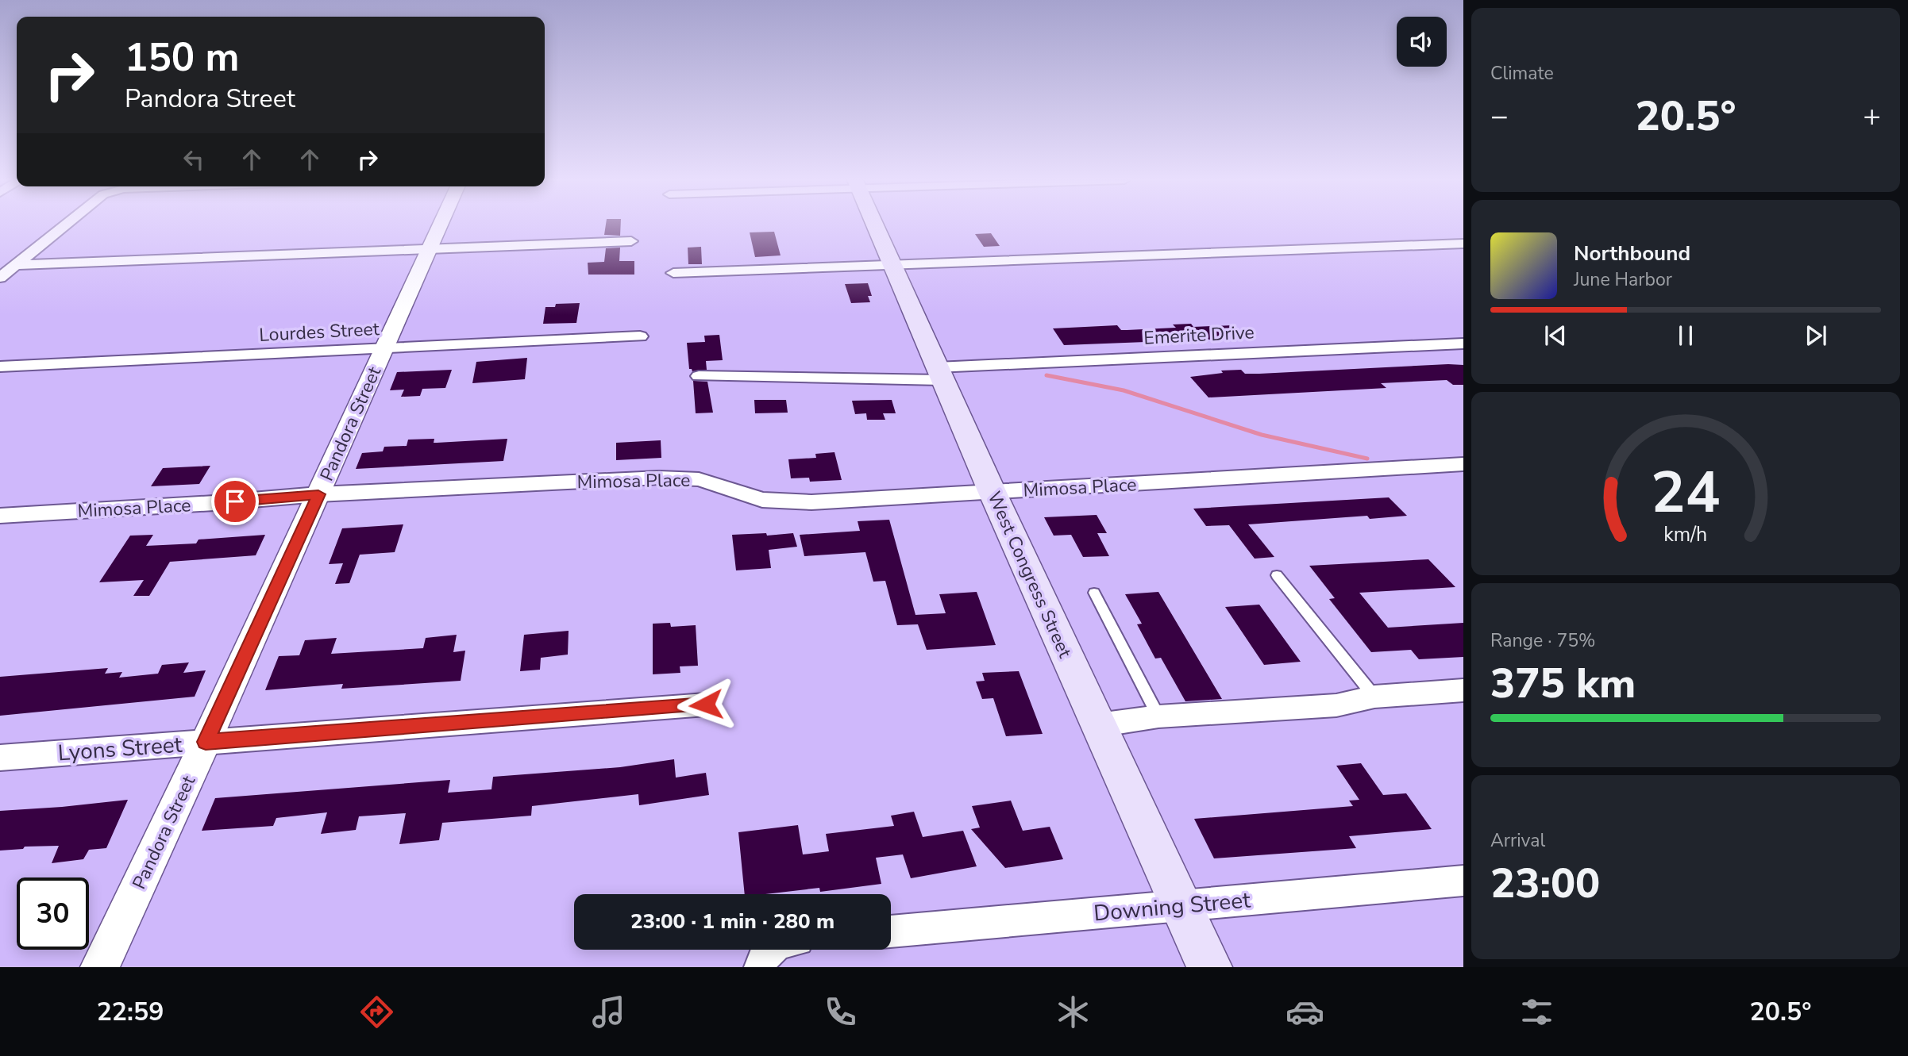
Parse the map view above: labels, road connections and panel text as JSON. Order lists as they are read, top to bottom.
{
  "streets": {
    "main road": ["West Congress Street"],
    "street": [
      "Lourdes Street",
      "Emerite Drive",
      "Pandora Street",
      "Mimosa Place",
      "Lyons Street",
      "Downing Street"
    ]
  },
  "crossings": [
    ["Lourdes Street", "Pandora Street"],
    ["Emerite Drive", "West Congress Street"],
    ["Pandora Street", "Mimosa Place"],
    ["Pandora Street", "Lyons Street"],
    ["Mimosa Place", "West Congress Street"],
    ["West Congress Street", "Downing Street"]
  ],
  "page": {
    "tile": [
      "Climate",
      ["Range · 75%", "375 km"],
      ["Arrival", "23:00"]
    ],
    "turn": ["150 m", "Pandora Street"],
    "heat": ["−", "20.5°", "+"],
    "song": ["Northbound", "June Harbor"],
    "limit": "30",
    "trip": "23:00 · 1 min · 280 m",
    "tabs": ["22:59", "20.5°"],
    "gauge": ["24", "km/h"]
  }
}
